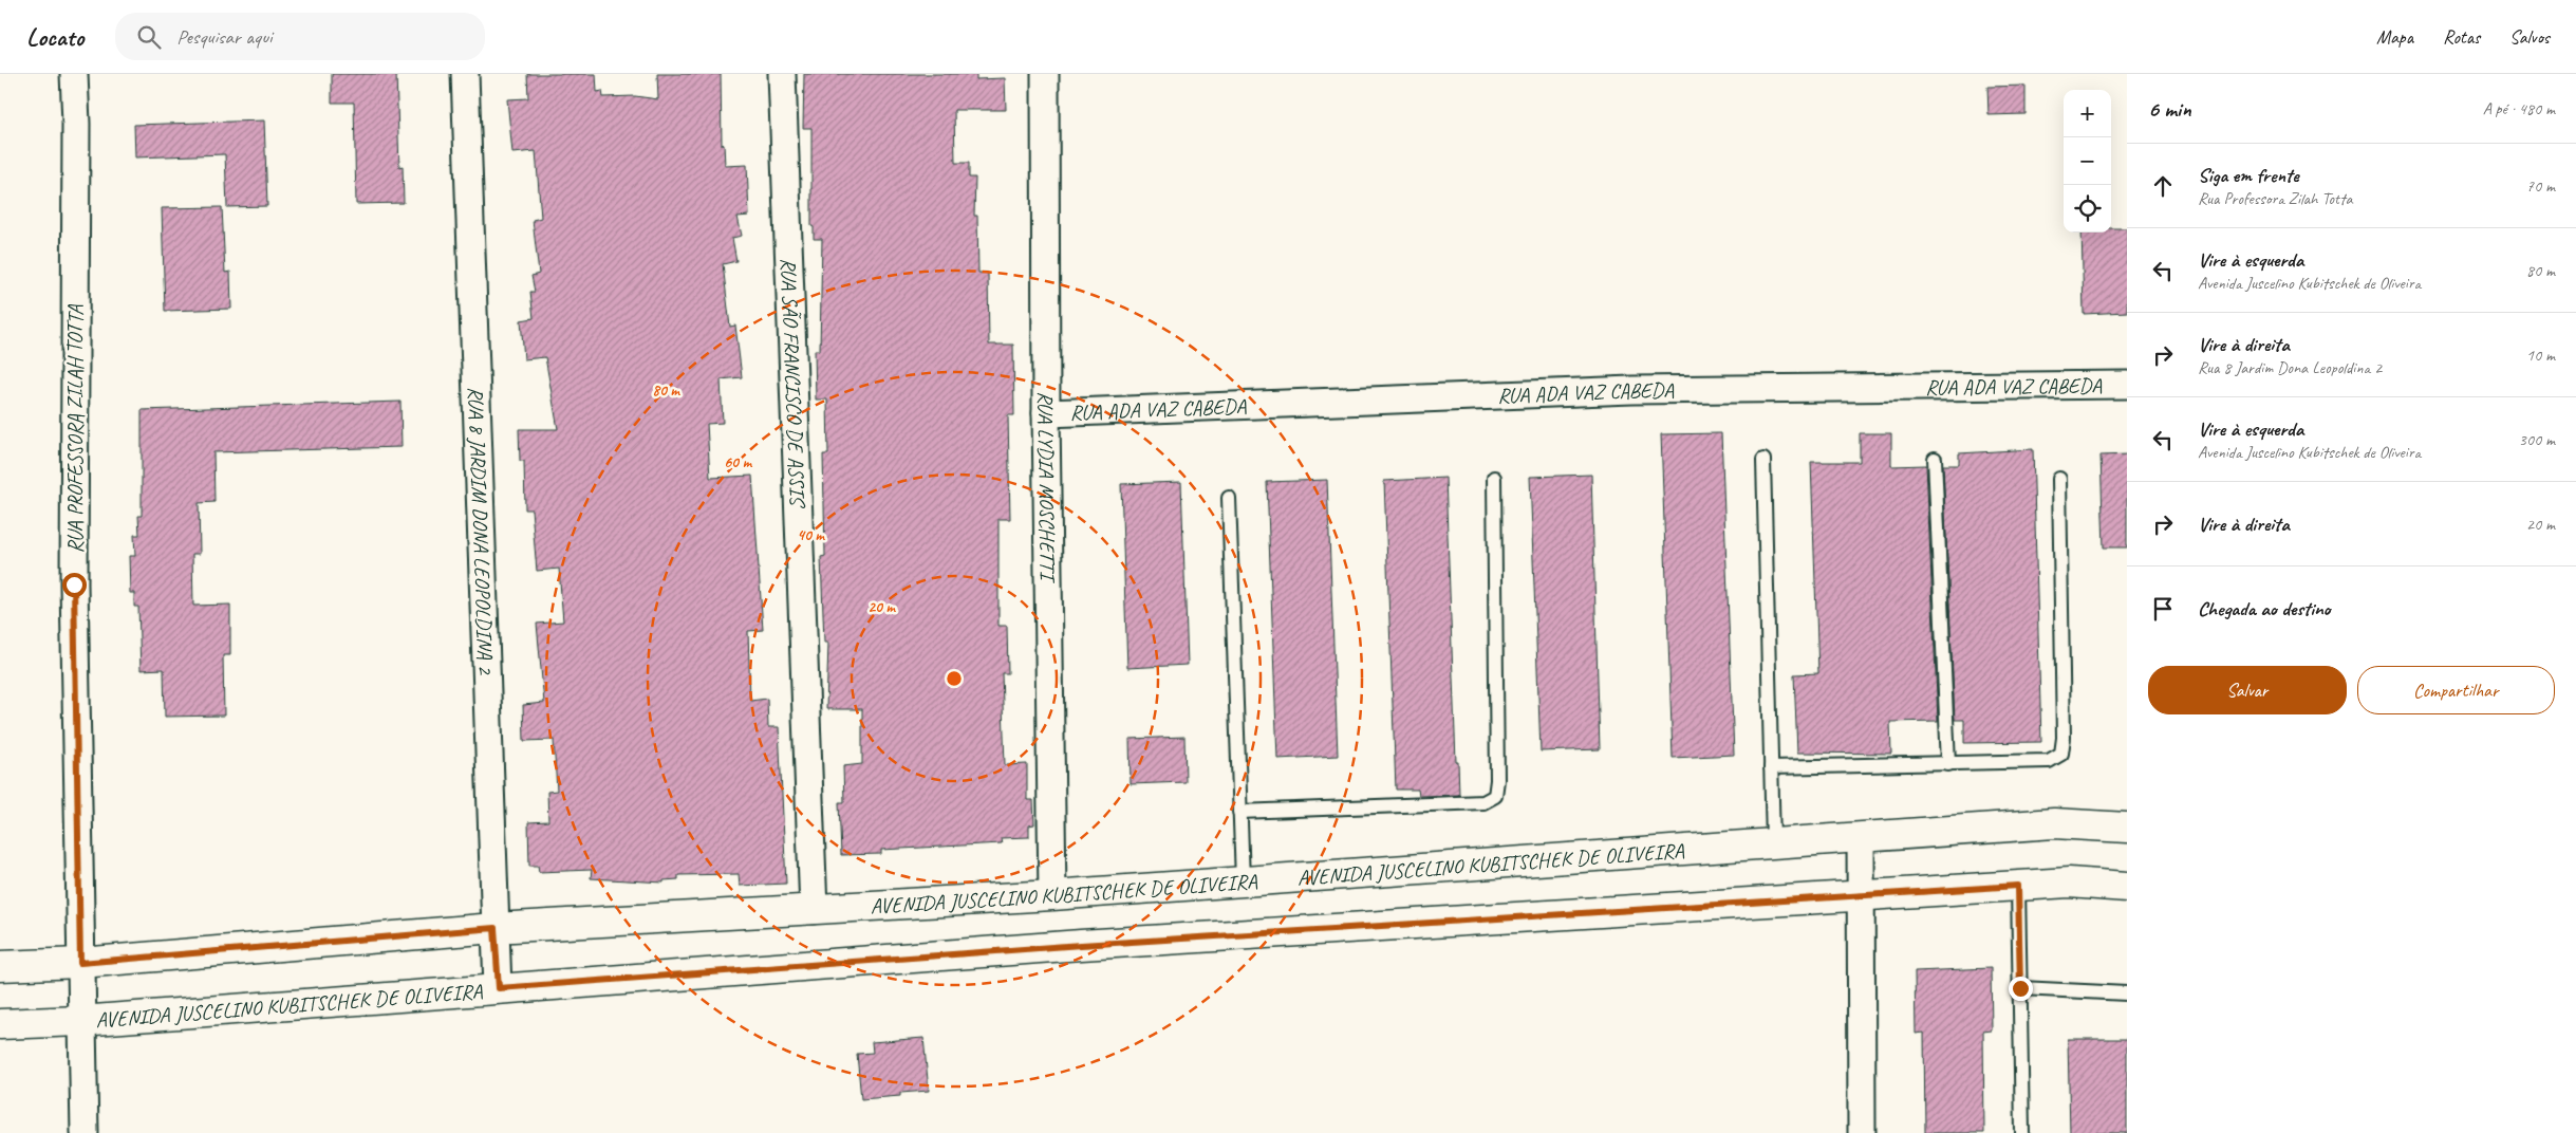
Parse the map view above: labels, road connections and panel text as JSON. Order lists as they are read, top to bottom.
{
  "streets": {
    "main road": ["AVENIDA JUSCELINO KUBITSCHEK DE OLIVEIRA"],
    "street": [
      "RUA SÃO FRANCISCO DE ASSIS",
      "RUA ADA VAZ CABEDA",
      "RUA PROFESSORA ZILAH TOTTA",
      "RUA LYDIA MOSCHETTI",
      "RUA 8 JARDIM DONA LEOPOLDINA 2"
    ]
  },
  "crossings": [
    ["RUA SÃO FRANCISCO DE ASSIS", "AVENIDA JUSCELINO KUBITSCHEK DE OLIVEIRA"],
    ["RUA ADA VAZ CABEDA", "RUA LYDIA MOSCHETTI"],
    ["RUA PROFESSORA ZILAH TOTTA", "AVENIDA JUSCELINO KUBITSCHEK DE OLIVEIRA"],
    ["RUA LYDIA MOSCHETTI", "AVENIDA JUSCELINO KUBITSCHEK DE OLIVEIRA"],
    ["RUA 8 JARDIM DONA LEOPOLDINA 2", "AVENIDA JUSCELINO KUBITSCHEK DE OLIVEIRA"]
  ],
  "page": {
    "header": "Locato",
    "search": "Pesquisar aqui",
    "nav": ["Mapa", "Rotas", "Salvos"],
    "heading": ["6 min", "A pé · 480 m"],
    "map_buttons": ["+", "−"],
    "list": [
      ["Siga em frente", "Rua Professora Zilah Totta", "70 m"],
      ["Vire à esquerda", "Avenida Juscelino Kubitschek de Oliveira", "80 m"],
      ["Vire à direita", "Rua 8 Jardim Dona Leopoldina 2", "10 m"],
      ["Vire à esquerda", "Avenida Juscelino Kubitschek de Oliveira", "300 m"],
      ["Vire à direita", "20 m"],
      "Chegada ao destino"
    ],
    "buttons": ["Salvar", "Compartilhar"]
  },
  "rings": [
    "80 m",
    "60 m",
    "40 m",
    "20 m"
  ]
}
